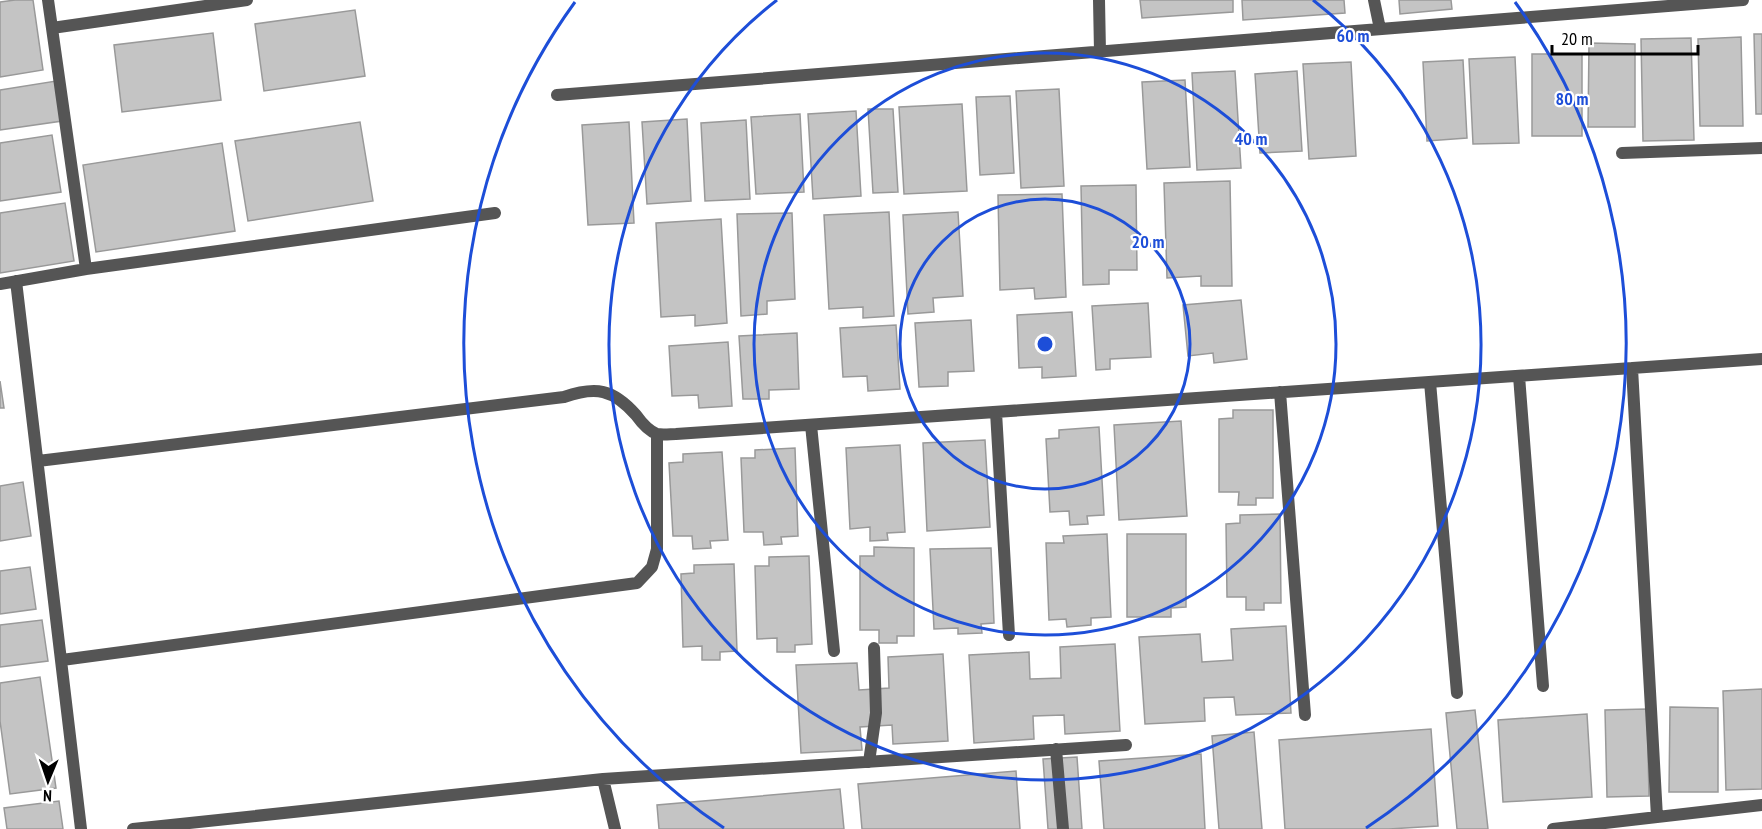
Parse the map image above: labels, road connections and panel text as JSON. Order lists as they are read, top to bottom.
{
  "scale_bar": "20 m",
  "north": "bottom",
  "rings": [
    "60 m",
    "80 m",
    "40 m",
    "20 m"
  ]
}
